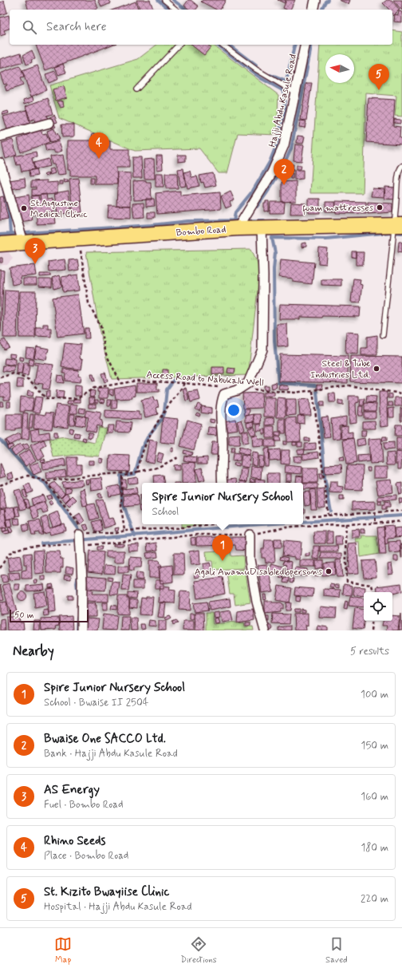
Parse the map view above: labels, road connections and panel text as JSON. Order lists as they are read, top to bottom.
{
  "streets": {
    "main road": ["Bombo Road"],
    "street": ["Hajji Abdu Kasule Road"],
    "path": ["Access Road to Nabukalu Well"]
  },
  "crossings": [
    ["Hajji Abdu Kasule Road", "Bombo Road"]
  ],
  "places": [
    "foam mattresses",
    "St.Augustine Medical Clinic",
    "Steel & Tube Industries Ltd.",
    "Agali AwamuDisabledbpersons"
  ],
  "scale_bar": "50 m",
  "north": "left",
  "page": {
    "search": "Search here",
    "pins": [
      "5",
      "4",
      "2",
      "3",
      "1"
    ],
    "popup": ["Spire Junior Nursery School", "School"],
    "scale": "50 m",
    "heading": ["Nearby", "5 results"],
    "list": [
      {
        "mark": "1",
        "name": "Spire Junior Nursery School",
        "note": "School · Bwaise II 2504",
        "value": "100 m"
      },
      {
        "mark": "2",
        "name": "Bwaise One SACCO Ltd.",
        "note": "Bank · Hajji Abdu Kasule Road",
        "value": "150 m"
      },
      {
        "mark": "3",
        "name": "AS Energy",
        "note": "Fuel · Bombo Road",
        "value": "160 m"
      },
      {
        "mark": "4",
        "name": "Rhino Seeds",
        "note": "Place · Bombo Road",
        "value": "180 m"
      },
      {
        "mark": "5",
        "name": "St. Kizito Bwayiise Clinic",
        "note": "Hospital · Hajji Abdu Kasule Road",
        "value": "220 m"
      }
    ],
    "nav": ["Map", "Directions", "Saved"]
  }
}
